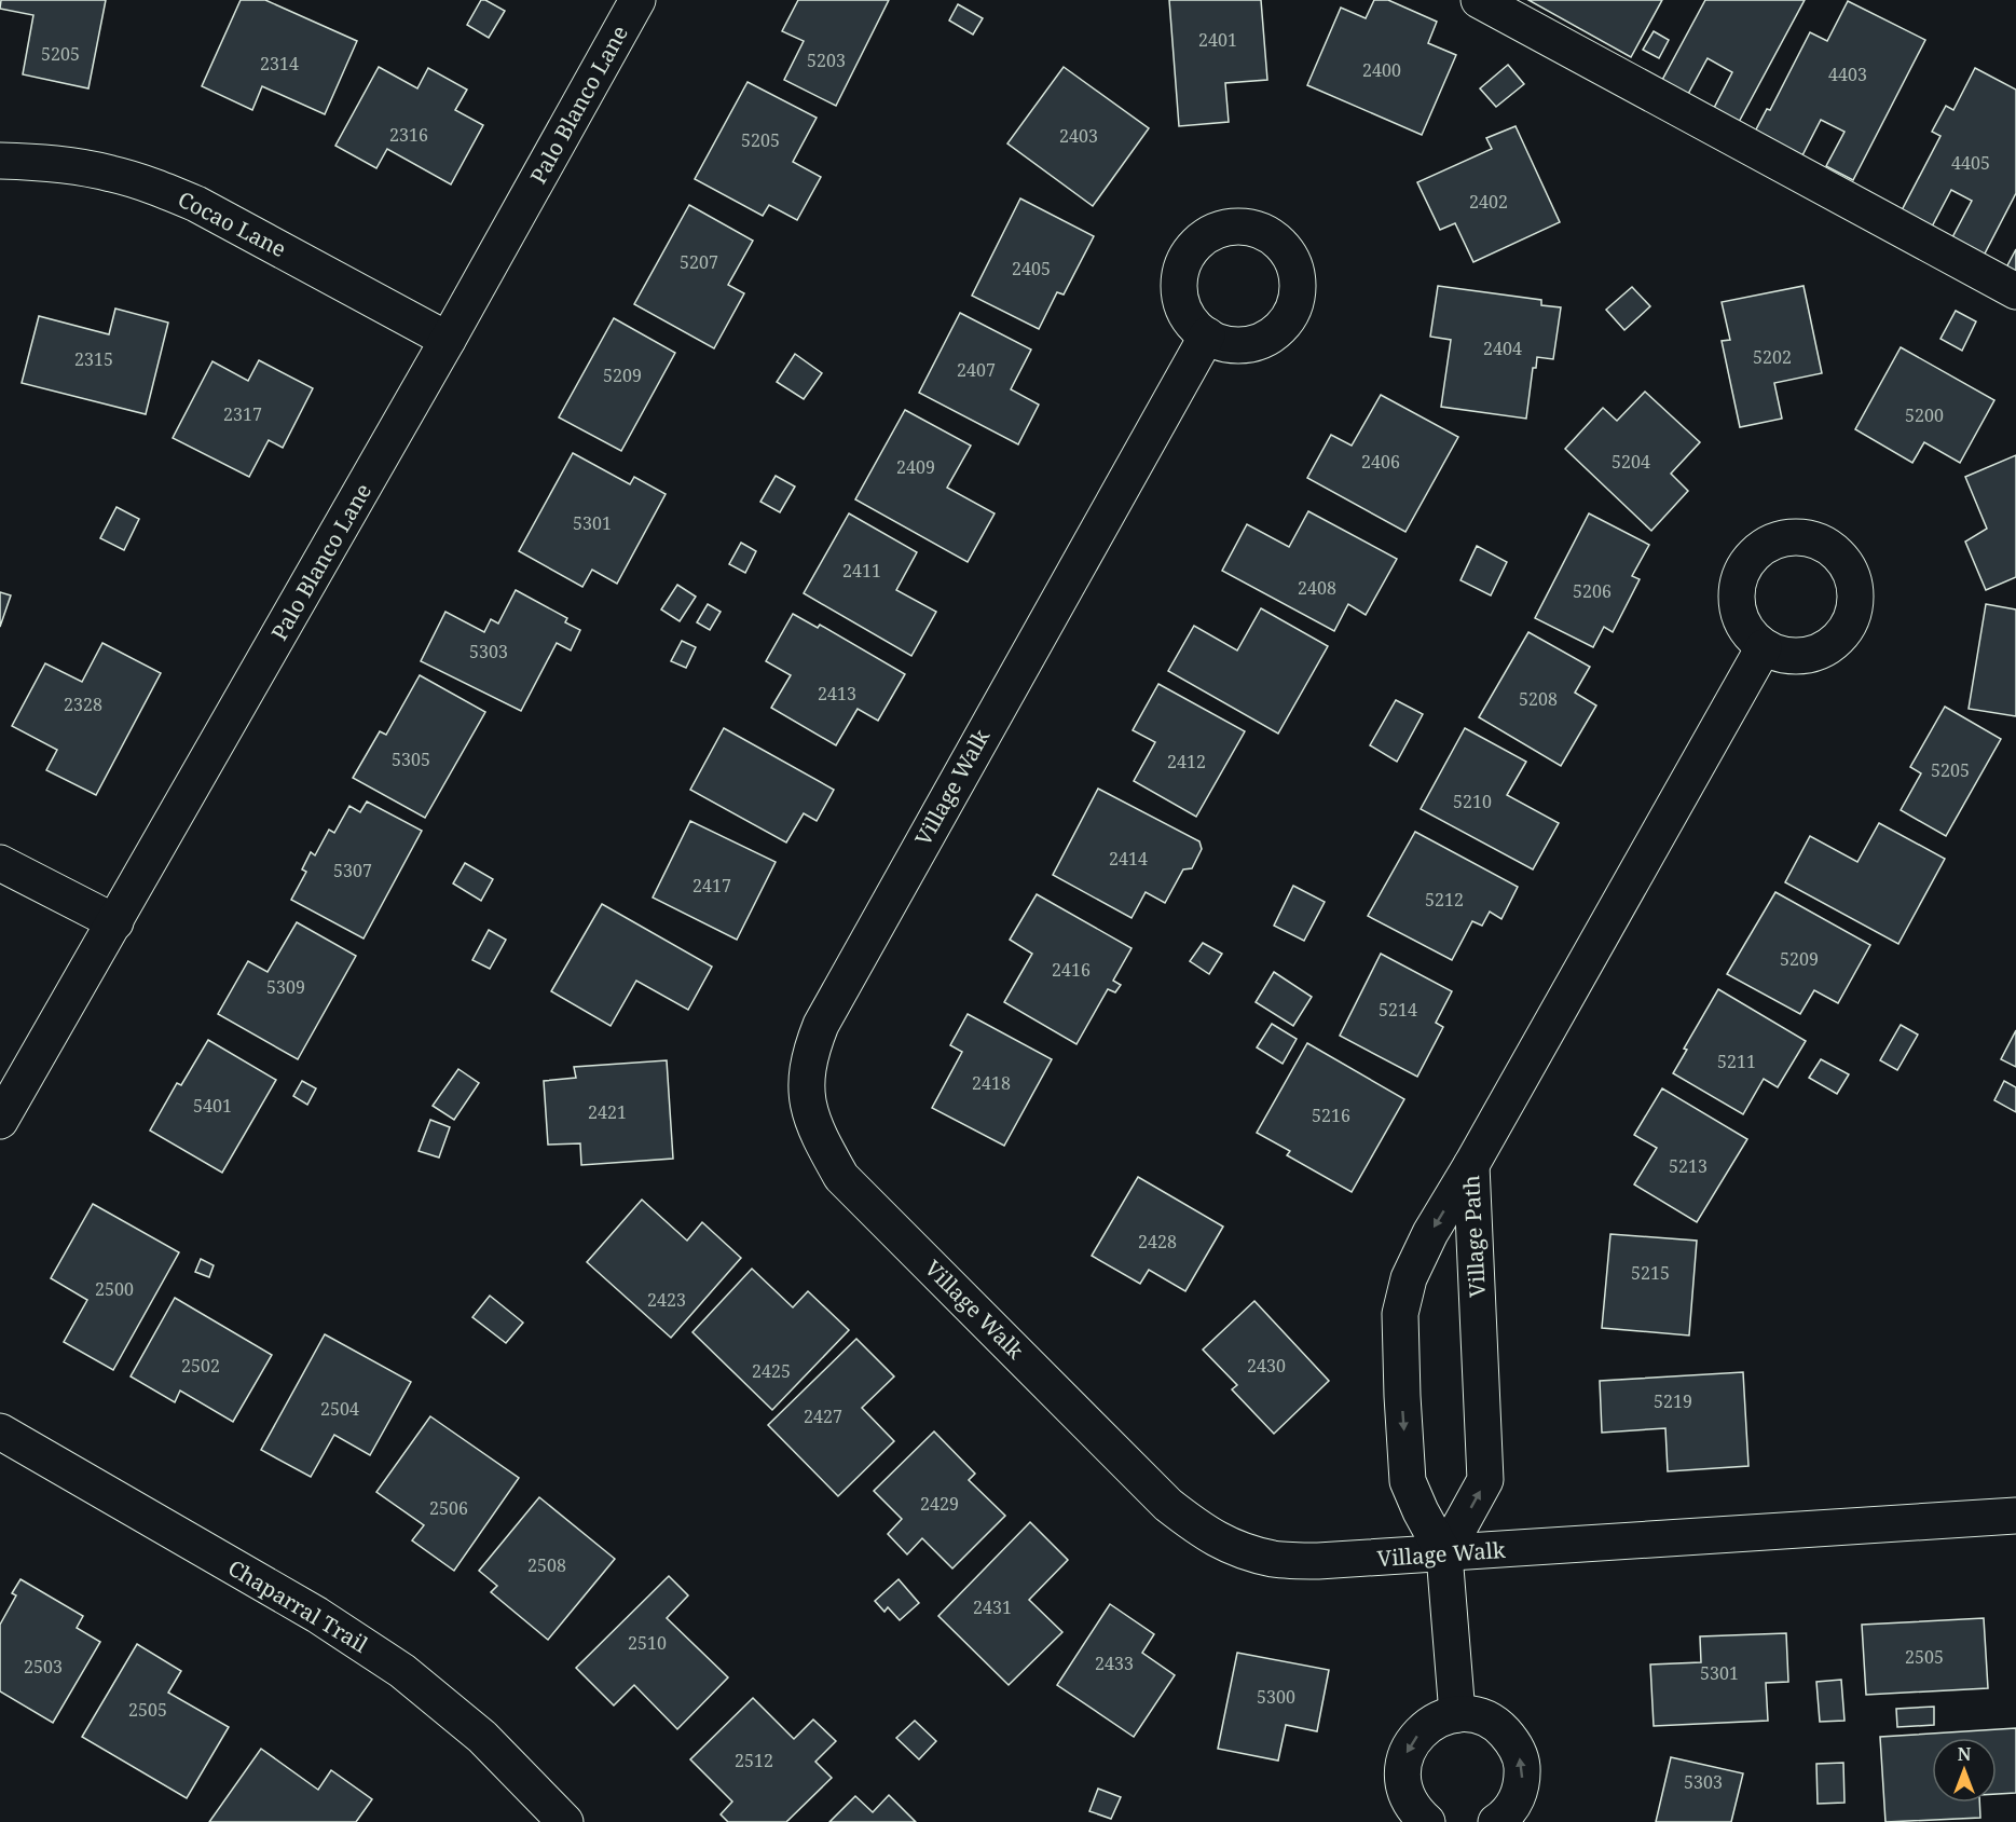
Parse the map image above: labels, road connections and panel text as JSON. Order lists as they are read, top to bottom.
{
  "streets": {
    "street": [
      "Palo Blanco Lane",
      "Cocao Lane",
      "Village Walk",
      "Village Path",
      "Chaparral Trail"
    ]
  },
  "crossings": [
    ["Palo Blanco Lane", "Cocao Lane"],
    ["Village Walk", "Village Path"]
  ],
  "house_numbers": [
    "2401",
    "5205",
    "5203",
    "2314",
    "2400",
    "4403",
    "2316",
    "2403",
    "5205",
    "4405",
    "2402",
    "5207",
    "2405",
    "2404",
    "5202",
    "2315",
    "2407",
    "5209",
    "2317",
    "5200",
    "2406",
    "5204",
    "2409",
    "5301",
    "2411",
    "2408",
    "5206",
    "5303",
    "2413",
    "5208",
    "2328",
    "5305",
    "2412",
    "5205",
    "5210",
    "2414",
    "5307",
    "2417",
    "5212",
    "5209",
    "2416",
    "5309",
    "5214",
    "5211",
    "2418",
    "5401",
    "2421",
    "5216",
    "5213",
    "2428",
    "5215",
    "2500",
    "2423",
    "2502",
    "2430",
    "2425",
    "5219",
    "2504",
    "2427",
    "2429",
    "2506",
    "2508",
    "2431",
    "2510",
    "2505",
    "2433",
    "2503",
    "5301",
    "5300",
    "2505",
    "2512",
    "5303"
  ],
  "north": "top"
}
